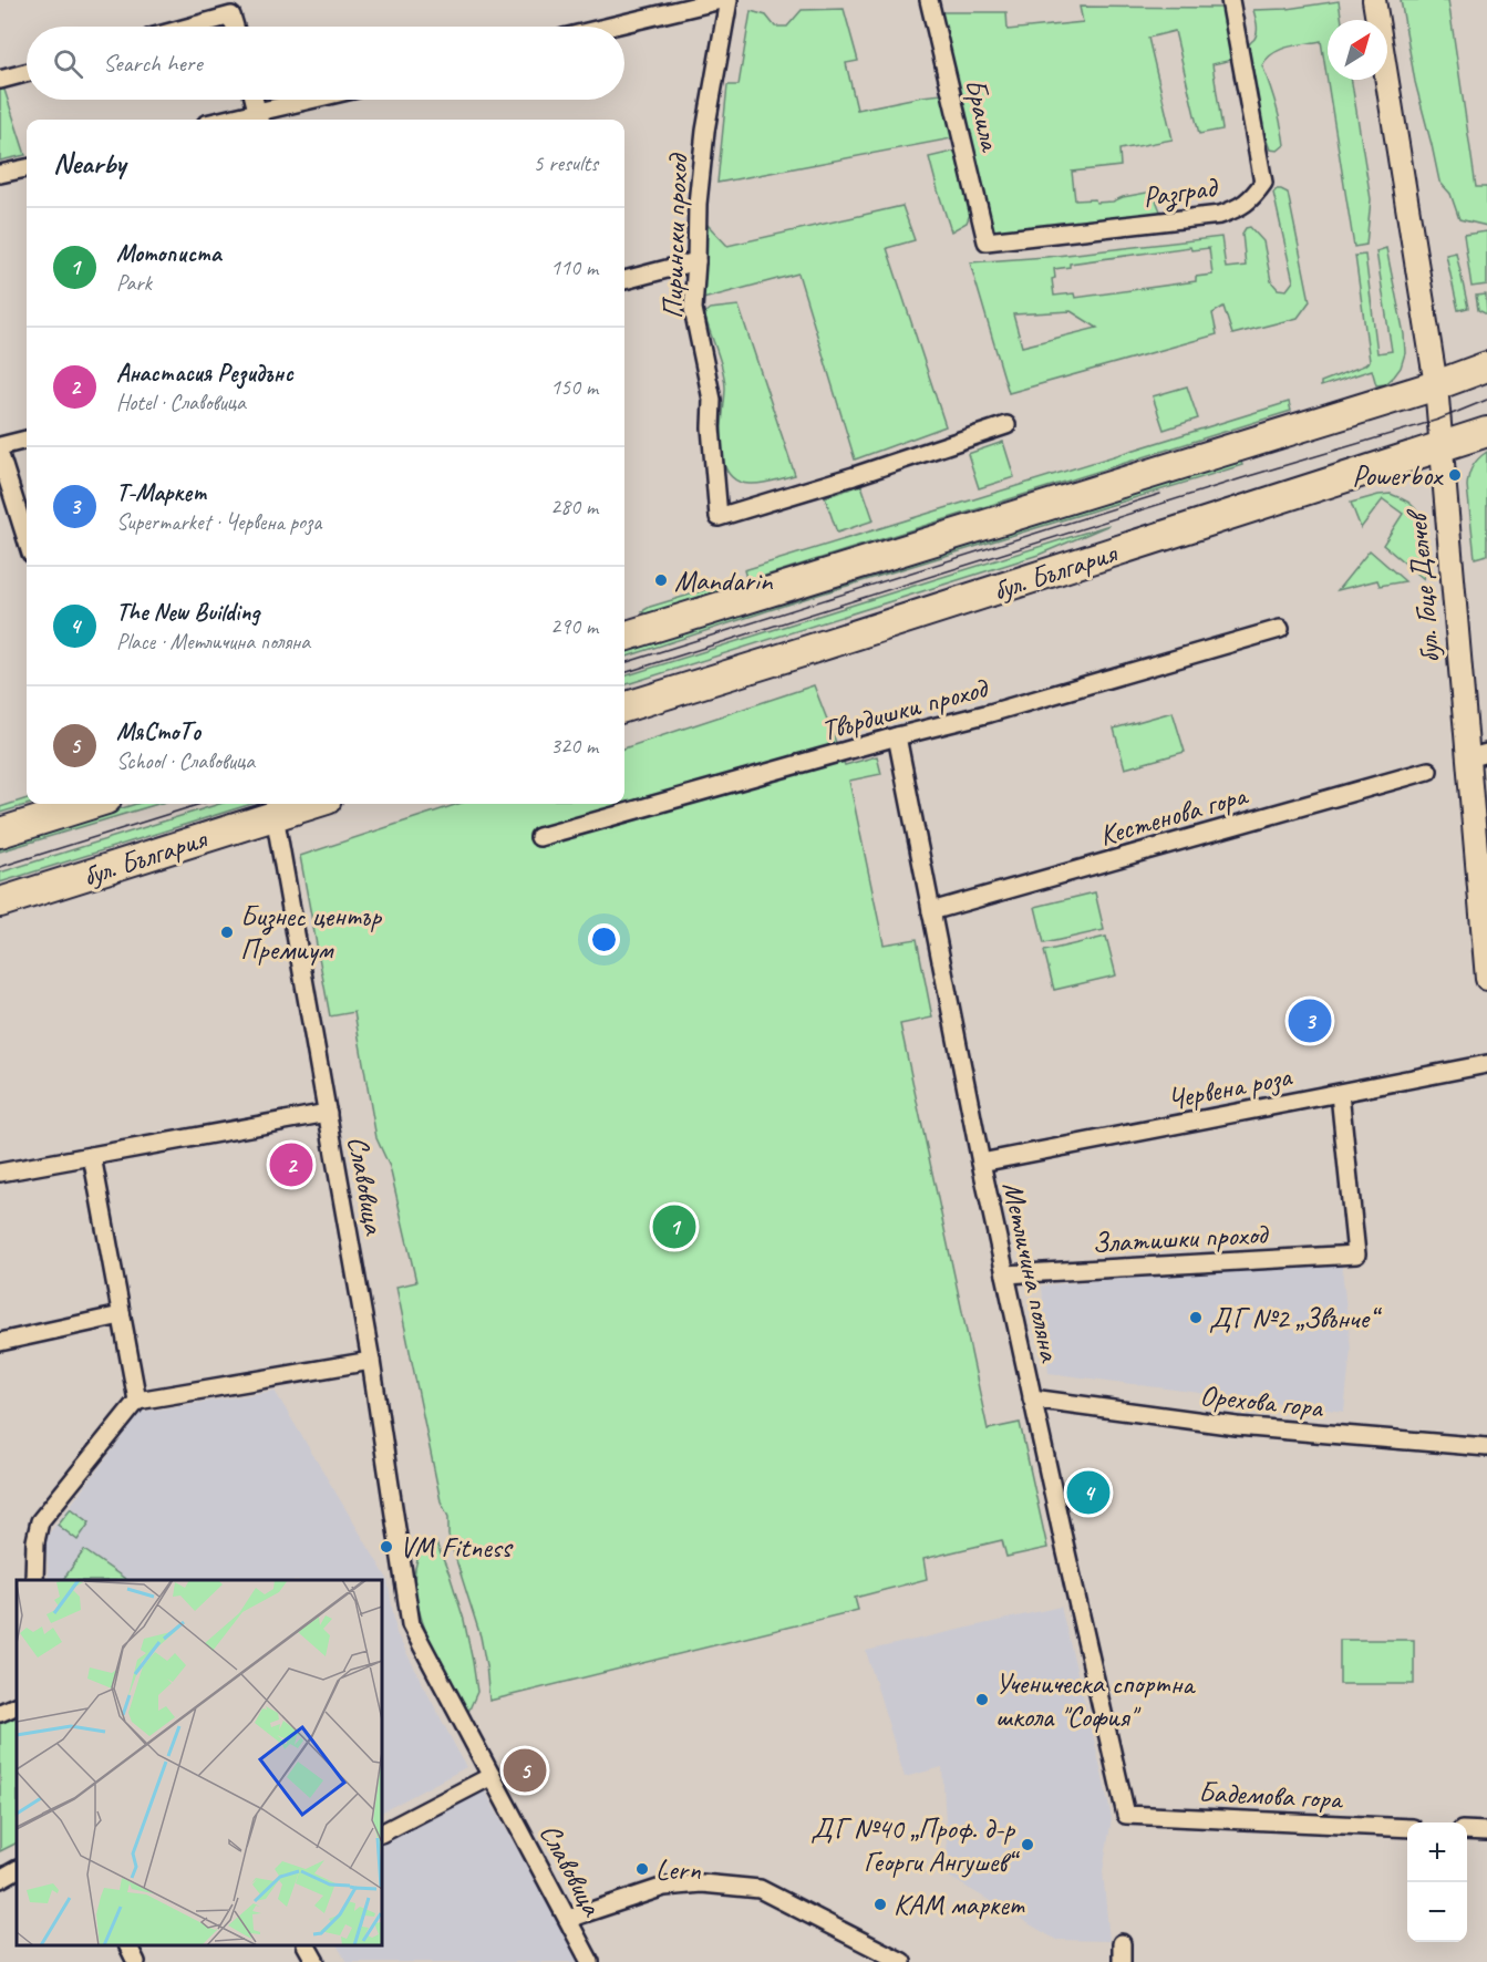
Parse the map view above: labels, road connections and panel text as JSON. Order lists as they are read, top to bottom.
{
  "streets": {
    "main road": ["бул. България"],
    "street": [
      "Браила",
      "Разград",
      "Пирински проход",
      "бул. Гоце Делчев",
      "Твърдишки проход",
      "Кестенова гора",
      "Червена роза",
      "Славовица",
      "Златишки проход",
      "Метличина поляна",
      "Орехова гора",
      "Бадемова гора"
    ]
  },
  "crossings": [
    ["Браила", "Разград"],
    ["бул. България", "бул. Гоце Делчев"],
    ["бул. България", "Славовица"],
    ["Твърдишки проход", "Метличина поляна"],
    ["Кестенова гора", "Метличина поляна"],
    ["Червена роза", "Златишки проход"],
    ["Червена роза", "Метличина поляна"],
    ["Златишки проход", "Метличина поляна"],
    ["Метличина поляна", "Орехова гора"],
    ["Метличина поляна", "Бадемова гора"]
  ],
  "places": [
    "Powerbox",
    "Mandarin",
    "Бизнес център Премиум",
    "ДГ №2 „Звънче“",
    "VM Fitness",
    "Ученическа спортна школа \"София\"",
    "ДГ №40 „Проф. д-р Георги Ангушев“",
    "Lern",
    "КАМ маркет"
  ],
  "north": "top right",
  "page": {
    "search": "Search here",
    "heading": ["Nearby", "5 results"],
    "list": [
      {
        "mark": "1",
        "name": "Мотописта",
        "note": "Park",
        "value": "110 m"
      },
      {
        "mark": "2",
        "name": "Анастасия Резидънс",
        "note": "Hotel · Славовица",
        "value": "150 m"
      },
      {
        "mark": "3",
        "name": "Т-Маркет",
        "note": "Supermarket · Червена роза",
        "value": "280 m"
      },
      {
        "mark": "4",
        "name": "The New Building",
        "note": "Place · Метличина поляна",
        "value": "290 m"
      },
      {
        "mark": "5",
        "name": "МяСтоТо",
        "note": "School · Славовица",
        "value": "320 m"
      }
    ],
    "pins": [
      "3",
      "2",
      "1",
      "4",
      "5"
    ],
    "map_buttons": ["+", "−"]
  }
}
